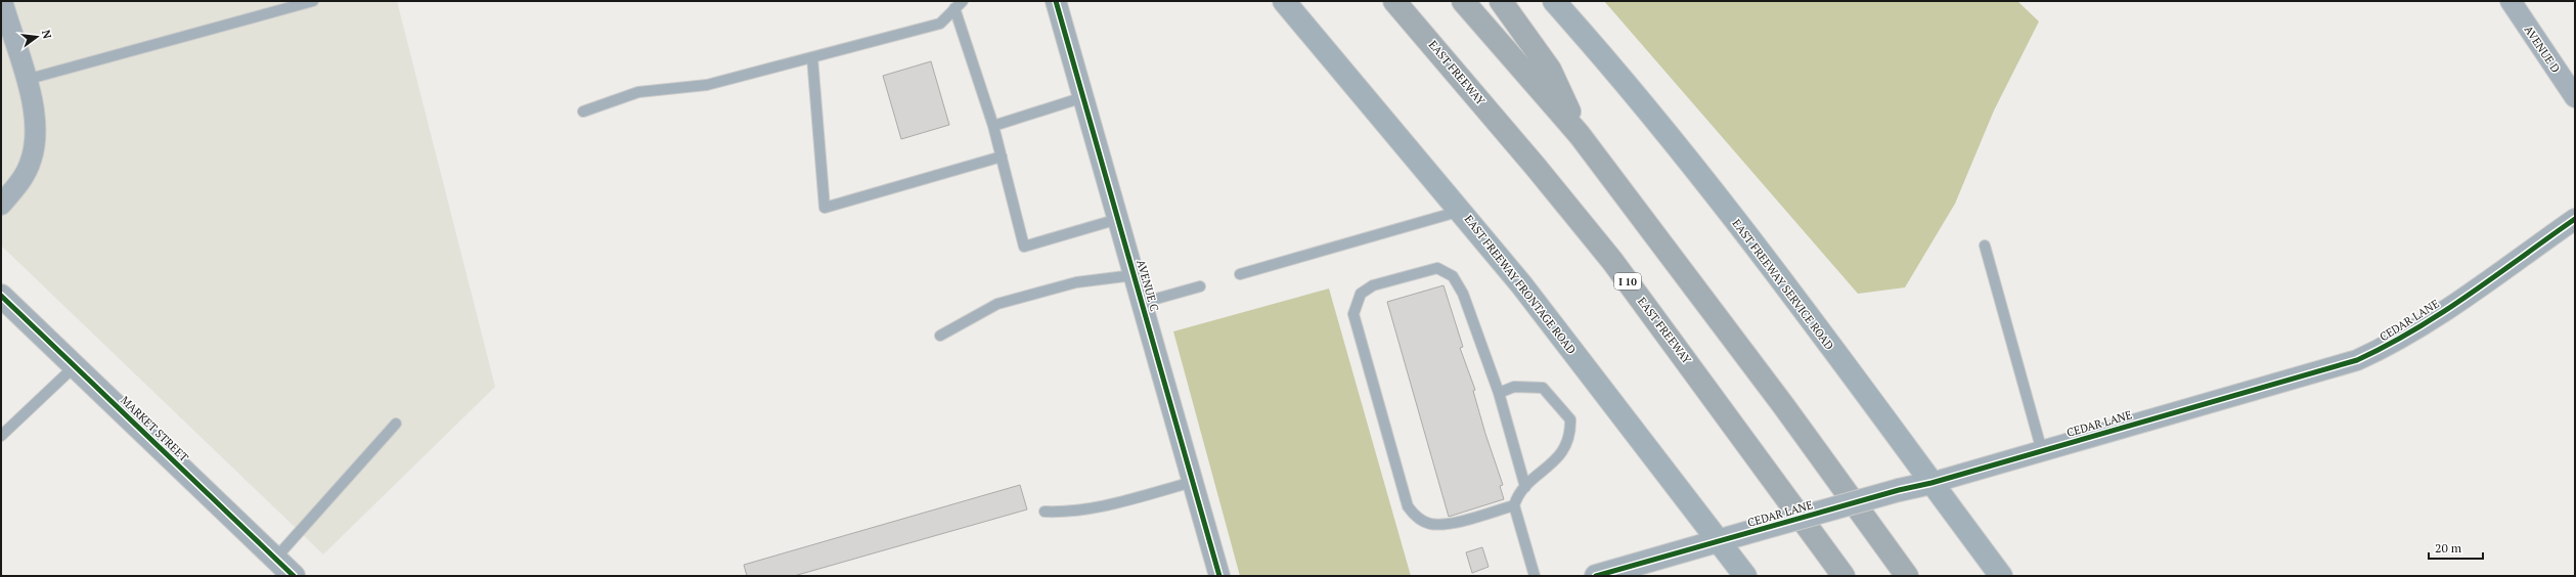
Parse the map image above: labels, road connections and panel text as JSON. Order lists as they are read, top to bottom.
{
  "streets": {
    "highway": ["EAST FREEWAY", "I 10"],
    "main road": ["EAST FREEWAY FRONTAGE ROAD", "EAST FREEWAY SERVICE ROAD"],
    "street": [
      "AVENUE D",
      "AVENUE C",
      "CEDAR LANE",
      "MARKET STREET"
    ]
  },
  "crossings": [
    ["EAST FREEWAY FRONTAGE ROAD", "CEDAR LANE"],
    ["EAST FREEWAY SERVICE ROAD", "CEDAR LANE"]
  ],
  "scale_bar": "20 m",
  "north": "right"
}
